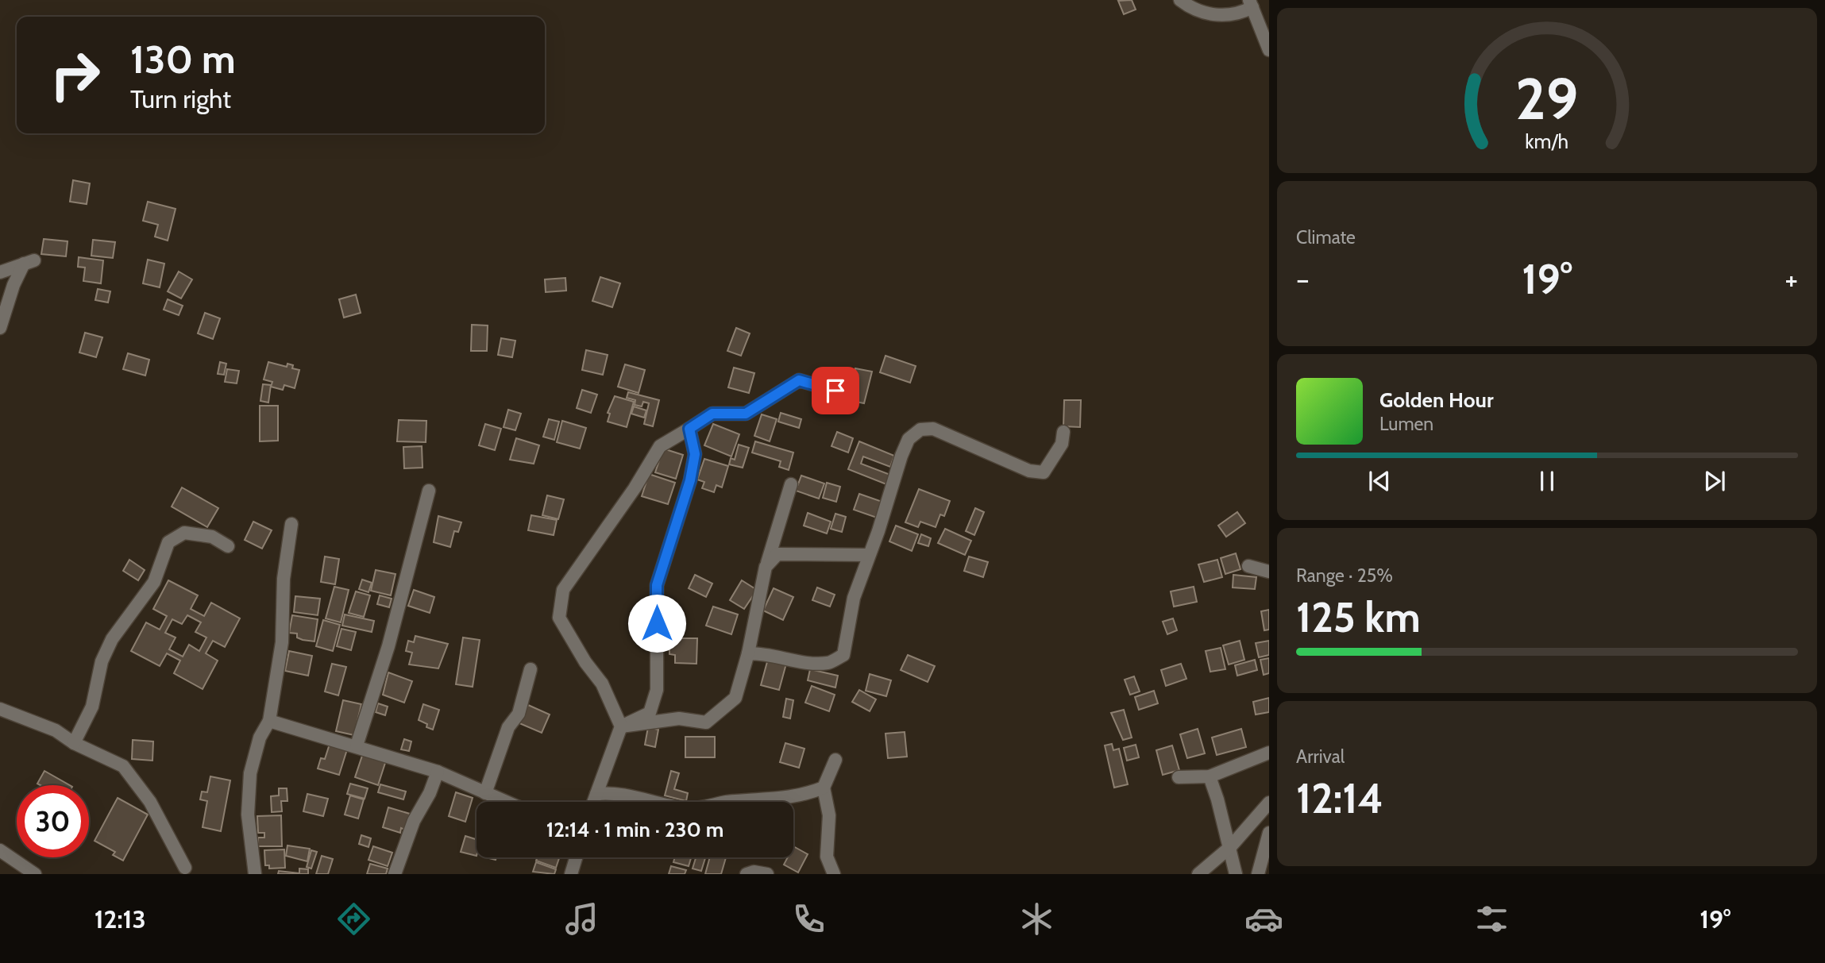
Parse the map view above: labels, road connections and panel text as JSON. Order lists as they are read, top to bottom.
{
  "page": {
    "turn": ["130 m", "Turn right"],
    "tile": [
      "Climate",
      ["Range · 25%", "125 km"],
      ["Arrival", "12:14"]
    ],
    "heat": ["−", "19°", "+"],
    "song": ["Golden Hour", "Lumen"],
    "limit": "30",
    "trip": "12:14 · 1 min · 230 m",
    "tabs": ["12:13", "19°"],
    "gauge": ["29", "km/h"]
  }
}
